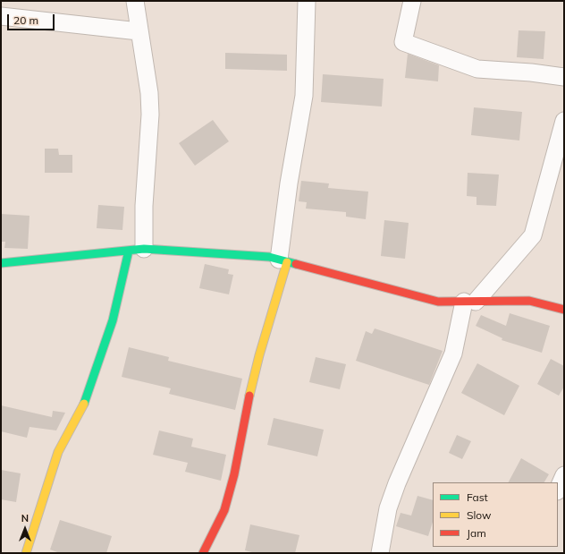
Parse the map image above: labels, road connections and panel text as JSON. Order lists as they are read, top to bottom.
{
  "legend": ["Fast", "Slow", "Jam"],
  "scale_bar": "20 m",
  "north": "top"
}
